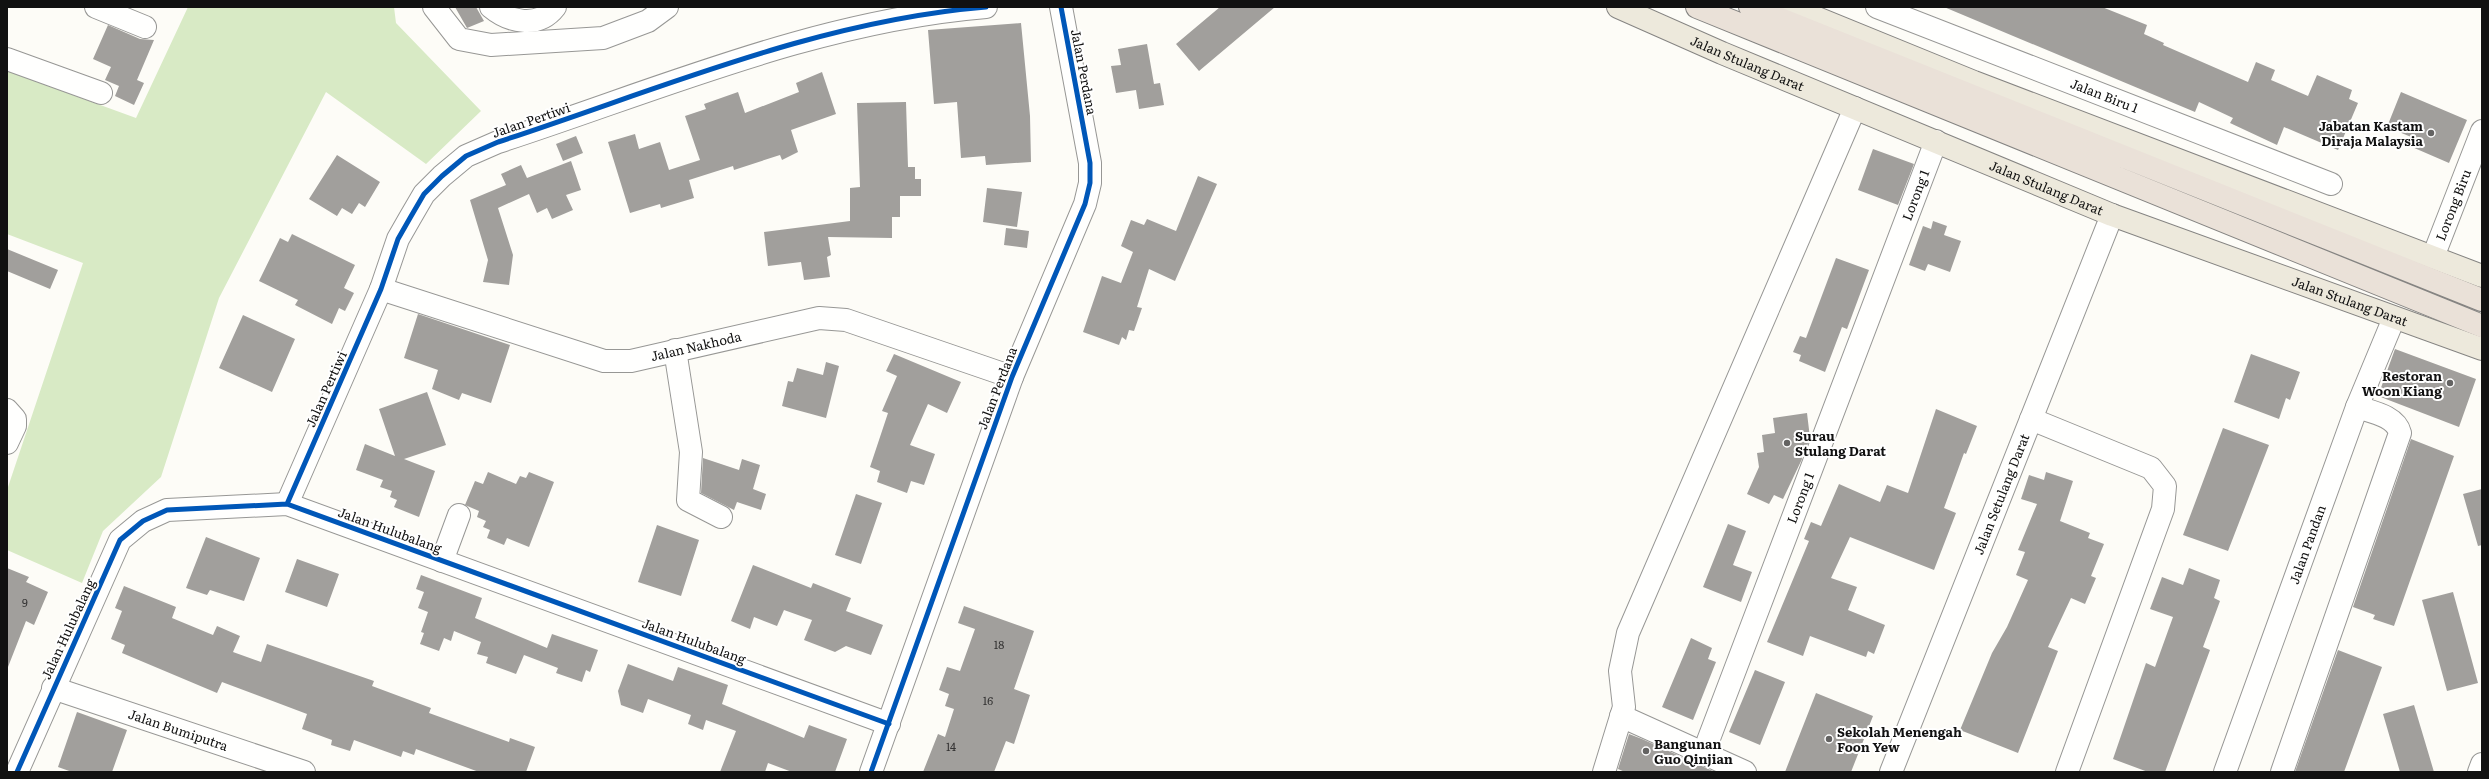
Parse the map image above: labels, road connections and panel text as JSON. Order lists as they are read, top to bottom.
{
  "streets": {
    "main road": ["Jalan Stulang Darat"],
    "street": [
      "Jalan Perdana",
      "Jalan Biru 1",
      "Jalan Pertiwi",
      "Lorong 1",
      "Lorong Biru",
      "Jalan Nakhoda",
      "Jalan Setulang Darat",
      "Jalan Hulubalang",
      "Jalan Pandan",
      "Jalan Bumiputra"
    ]
  },
  "crossings": [
    ["Jalan Stulang Darat", "Lorong 1"],
    ["Jalan Stulang Darat", "Jalan Setulang Darat"],
    ["Jalan Stulang Darat", "Jalan Pandan"],
    ["Jalan Perdana", "Jalan Nakhoda"],
    ["Jalan Perdana", "Jalan Hulubalang"],
    ["Jalan Pertiwi", "Jalan Nakhoda"],
    ["Jalan Pertiwi", "Jalan Hulubalang"],
    ["Jalan Hulubalang", "Jalan Bumiputra"]
  ],
  "places": [
    "Jabatan Kastam Diraja Malaysia",
    "Restoran Woon Kiang",
    "Surau Stulang Darat",
    "Sekolah Menengah Foon Yew",
    "Bangunan Guo Qinjian"
  ],
  "house_numbers": [
    "9",
    "18",
    "16",
    "14"
  ]
}
